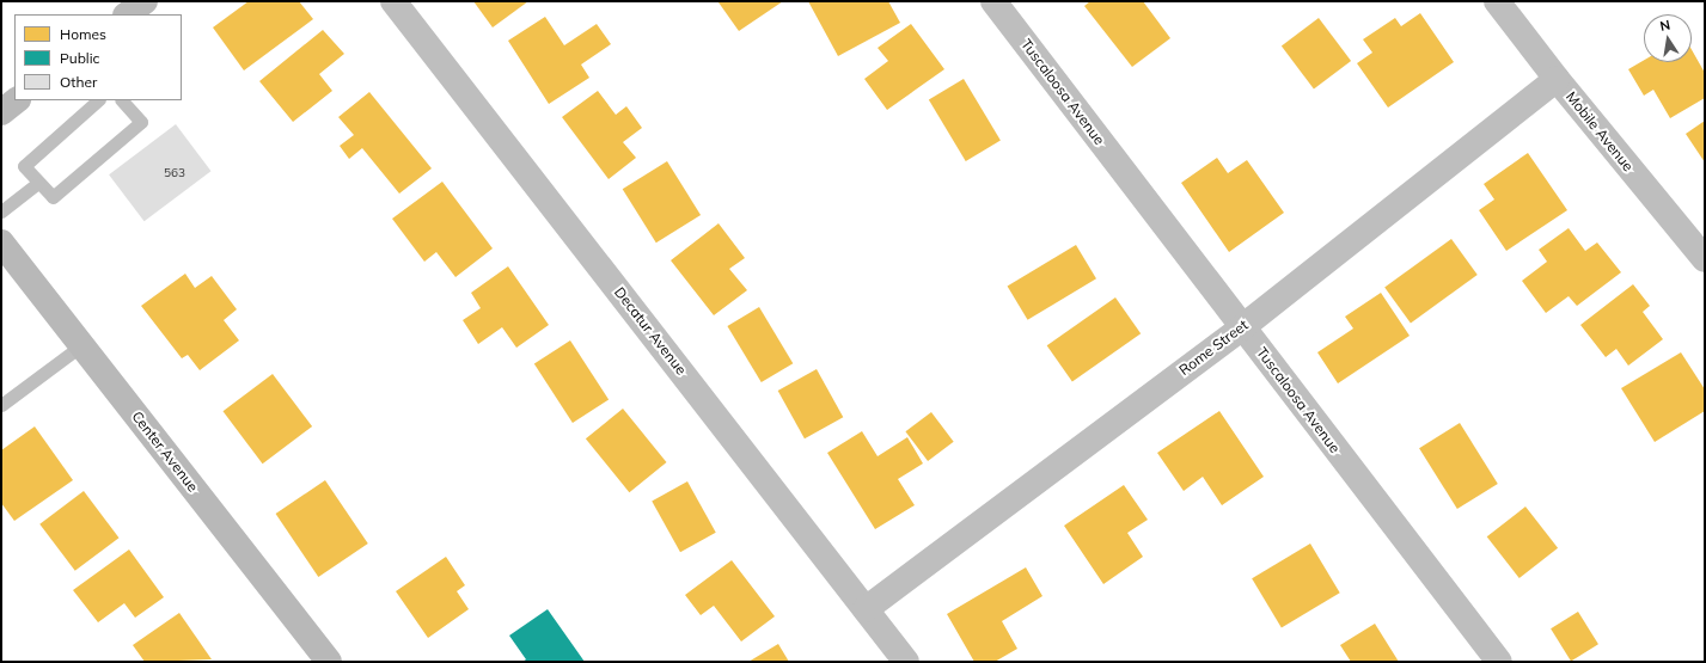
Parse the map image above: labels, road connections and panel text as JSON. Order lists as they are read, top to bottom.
{
  "streets": {
    "street": [
      "Tuscaloosa Avenue",
      "Mobile Avenue",
      "Decatur Avenue",
      "Rome Street",
      "Center Avenue"
    ]
  },
  "crossings": [
    ["Tuscaloosa Avenue", "Rome Street"],
    ["Mobile Avenue", "Rome Street"],
    ["Decatur Avenue", "Rome Street"]
  ],
  "house_numbers": ["563"],
  "legend": ["Homes", "Public", "Other"],
  "north": "top"
}
